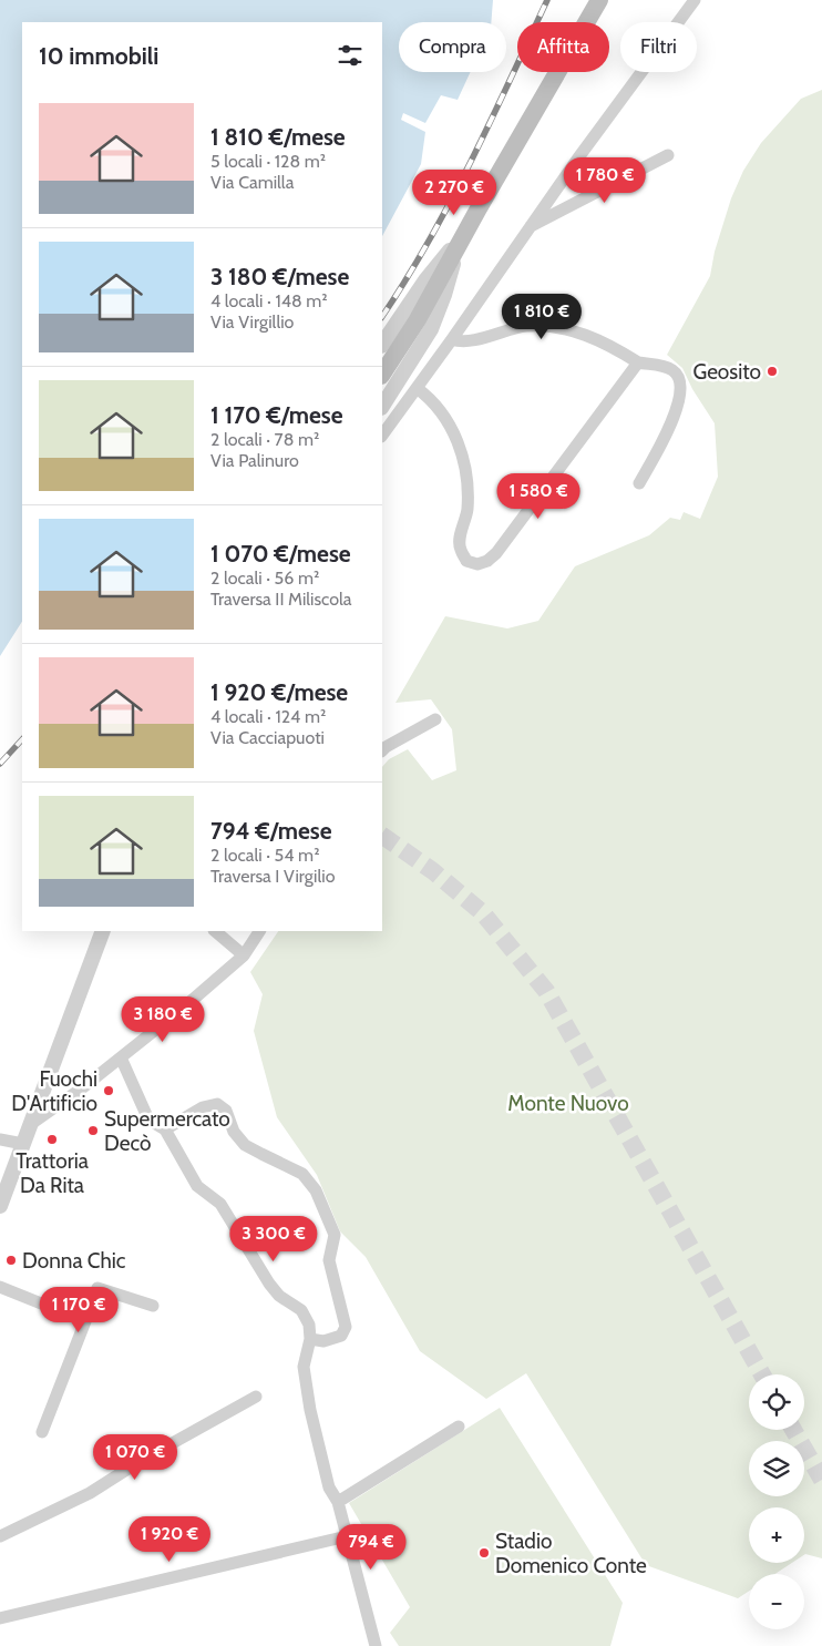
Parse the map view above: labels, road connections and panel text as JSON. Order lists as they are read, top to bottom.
{
  "parks": ["Monte Nuovo"],
  "places": [
    "Geosito",
    "Fuochi D'Artificio",
    "Supermercato Decò",
    "Trattoria Da Rita",
    "Donna Chic",
    "Stadio Domenico Conte"
  ],
  "page": {
    "chip": ["Compra", "Affitta", "Filtri"],
    "heading": "10 immobili",
    "list": [
      {
        "name": "1 810 €/mese",
        "note": "5 locali · 128 m² · Via Camilla"
      },
      {
        "name": "3 180 €/mese",
        "note": "4 locali · 148 m² · Via Virgillio"
      },
      {
        "name": "1 170 €/mese",
        "note": "2 locali · 78 m² · Via Palinuro"
      },
      {
        "name": "1 070 €/mese",
        "note": "2 locali · 56 m² · Traversa II Miliscola"
      },
      {
        "name": "1 920 €/mese",
        "note": "4 locali · 124 m² · Via Cacciapuoti"
      },
      {
        "name": "794 €/mese",
        "note": "2 locali · 54 m² · Traversa I Virgilio"
      }
    ],
    "price": [
      "1 780 €",
      "2 270 €",
      "1 810 €",
      "1 580 €",
      "3 180 €",
      "3 300 €",
      "1 170 €",
      "1 070 €",
      "1 920 €",
      "794 €"
    ],
    "map_buttons": ["+", "−"]
  }
}
